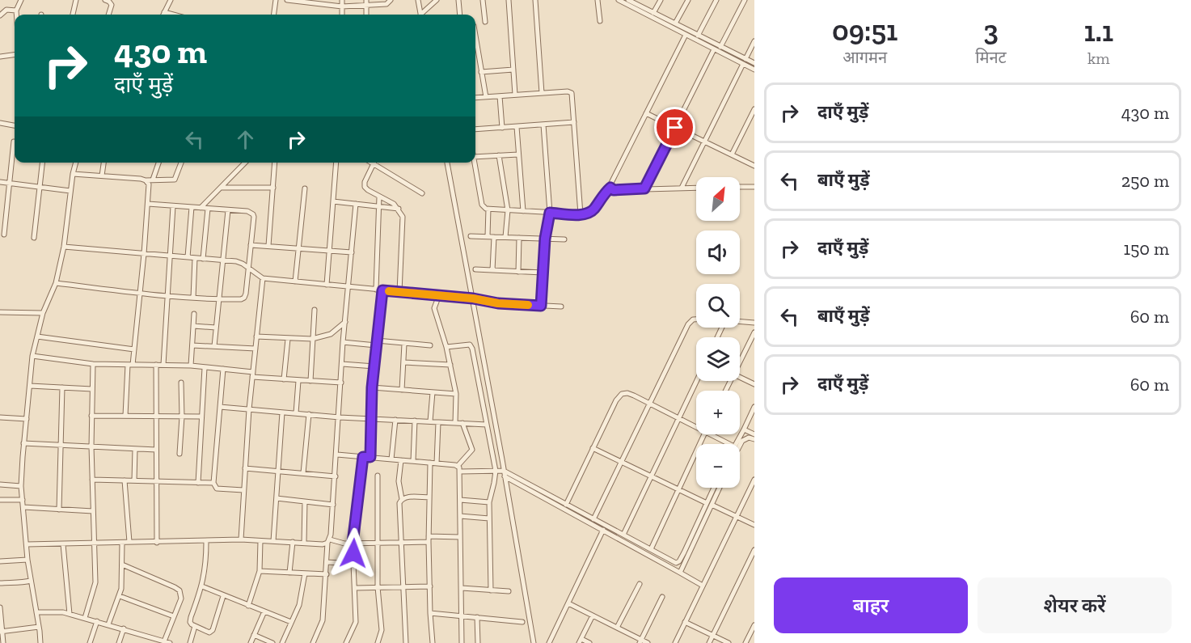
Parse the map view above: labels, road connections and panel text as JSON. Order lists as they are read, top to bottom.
{
  "north": "top right",
  "page": {
    "eta": [
      "09:51",
      "आगमन",
      "3",
      "मिनट",
      "1.1",
      "km"
    ],
    "turn": ["430 m", "दाएँ मुड़ें"],
    "list": [
      {
        "name": "दाएँ मुड़ें",
        "value": "430 m"
      },
      {
        "name": "बाएँ मुड़ें",
        "value": "250 m"
      },
      {
        "name": "दाएँ मुड़ें",
        "value": "150 m"
      },
      {
        "name": "बाएँ मुड़ें",
        "value": "60 m"
      },
      {
        "name": "दाएँ मुड़ें",
        "value": "60 m"
      }
    ],
    "map_buttons": ["+", "−"],
    "buttons": ["बाहर", "शेयर करें"]
  }
}
